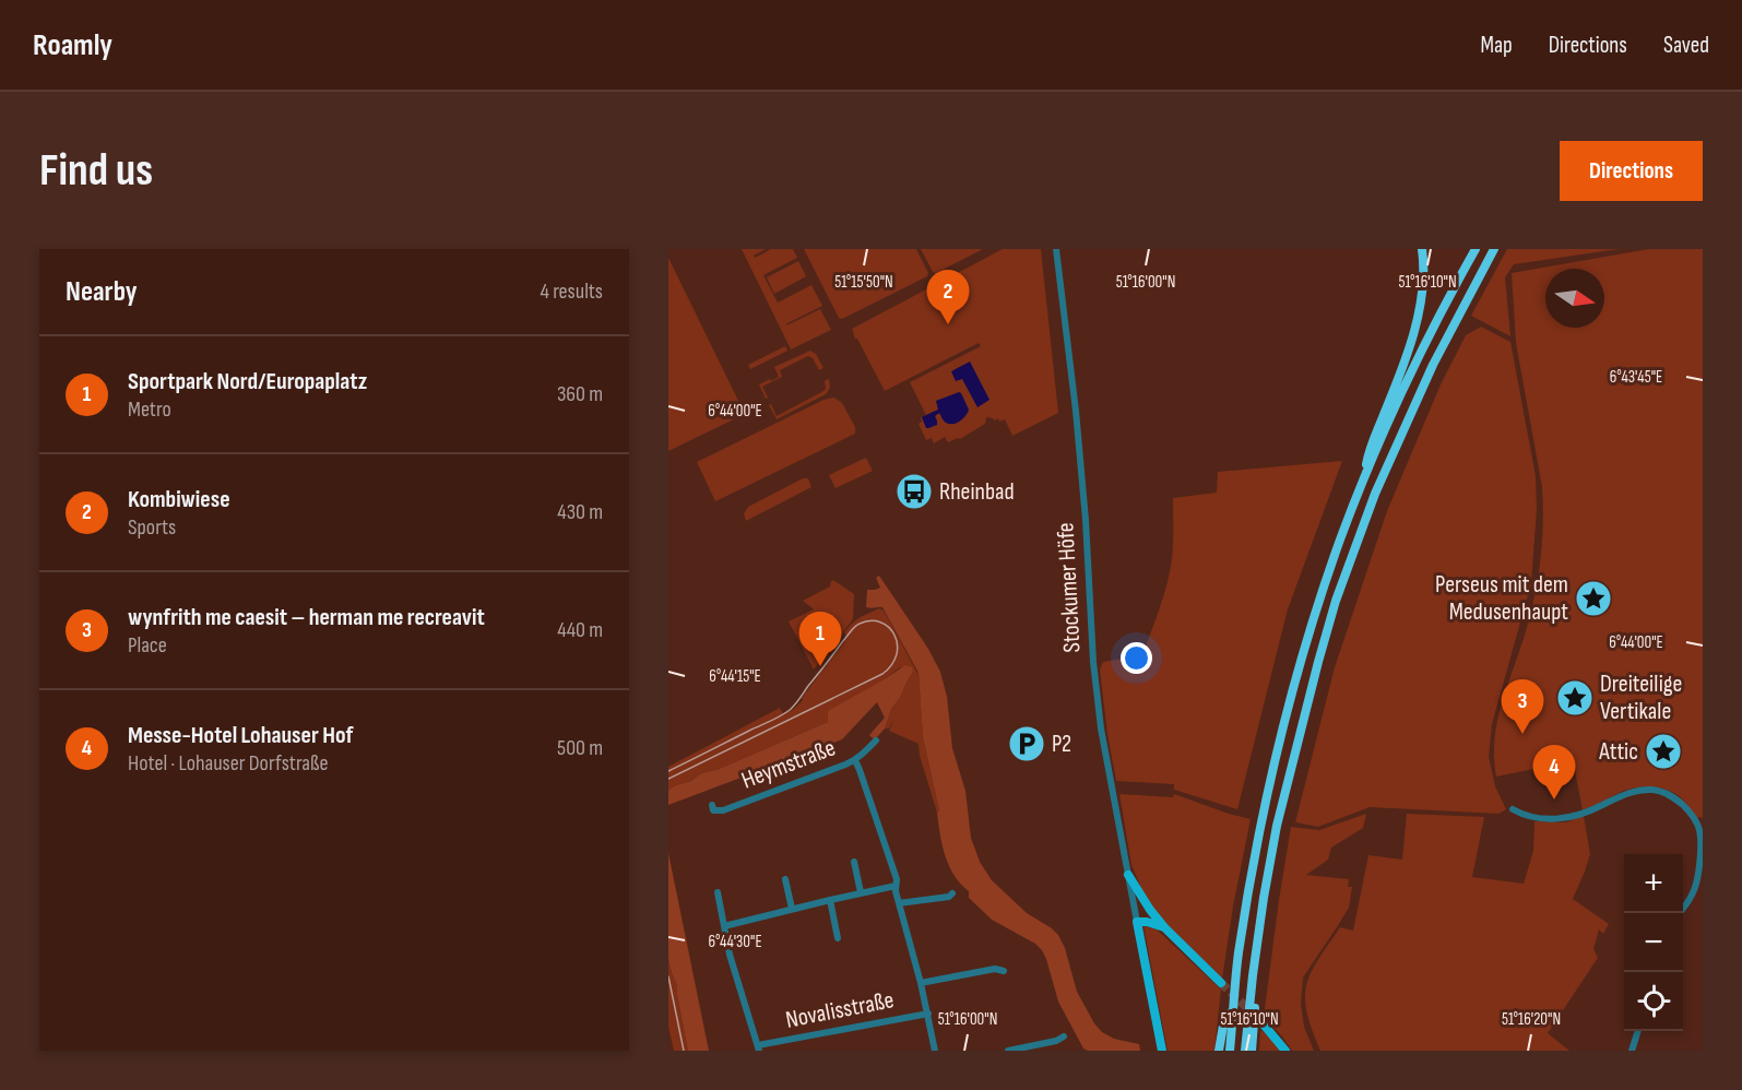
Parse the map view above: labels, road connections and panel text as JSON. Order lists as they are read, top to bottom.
{
  "streets": {
    "street": ["Stockumer Höfe", "Heymstraße", "Novalisstraße"]
  },
  "places": {
    "bus stop": ["Rheinbad"],
    "place": ["Perseus mit dem Medusenhaupt", "Dreiteilige Vertikale", "Attic"],
    "parking": ["P2"]
  },
  "north": "right",
  "page": {
    "header": "Roamly",
    "nav": ["Map", "Directions", "Saved"],
    "buttons": "Directions",
    "title": "Find us",
    "heading": ["Nearby", "4 results"],
    "pins": [
      "2",
      "1",
      "3",
      "4"
    ],
    "list": [
      {
        "mark": "1",
        "name": "Sportpark Nord/Europaplatz",
        "note": "Metro",
        "value": "360 m"
      },
      {
        "mark": "2",
        "name": "Kombiwiese",
        "note": "Sports",
        "value": "430 m"
      },
      {
        "mark": "3",
        "name": "wynfrith me caesit – herman me recreavit",
        "note": "Place",
        "value": "440 m"
      },
      {
        "mark": "4",
        "name": "Messe-Hotel Lohauser Hof",
        "note": "Hotel · Lohauser Dorfstraße",
        "value": "500 m"
      }
    ],
    "map_buttons": ["+", "−"]
  },
  "coordinates": [
    "51°15'50\"N",
    "51°16'00\"N",
    "51°16'10\"N",
    "6°43'45\"E",
    "6°44'00\"E",
    "6°44'15\"E",
    "6°44'30\"E",
    "51°16'20\"N"
  ]
}
